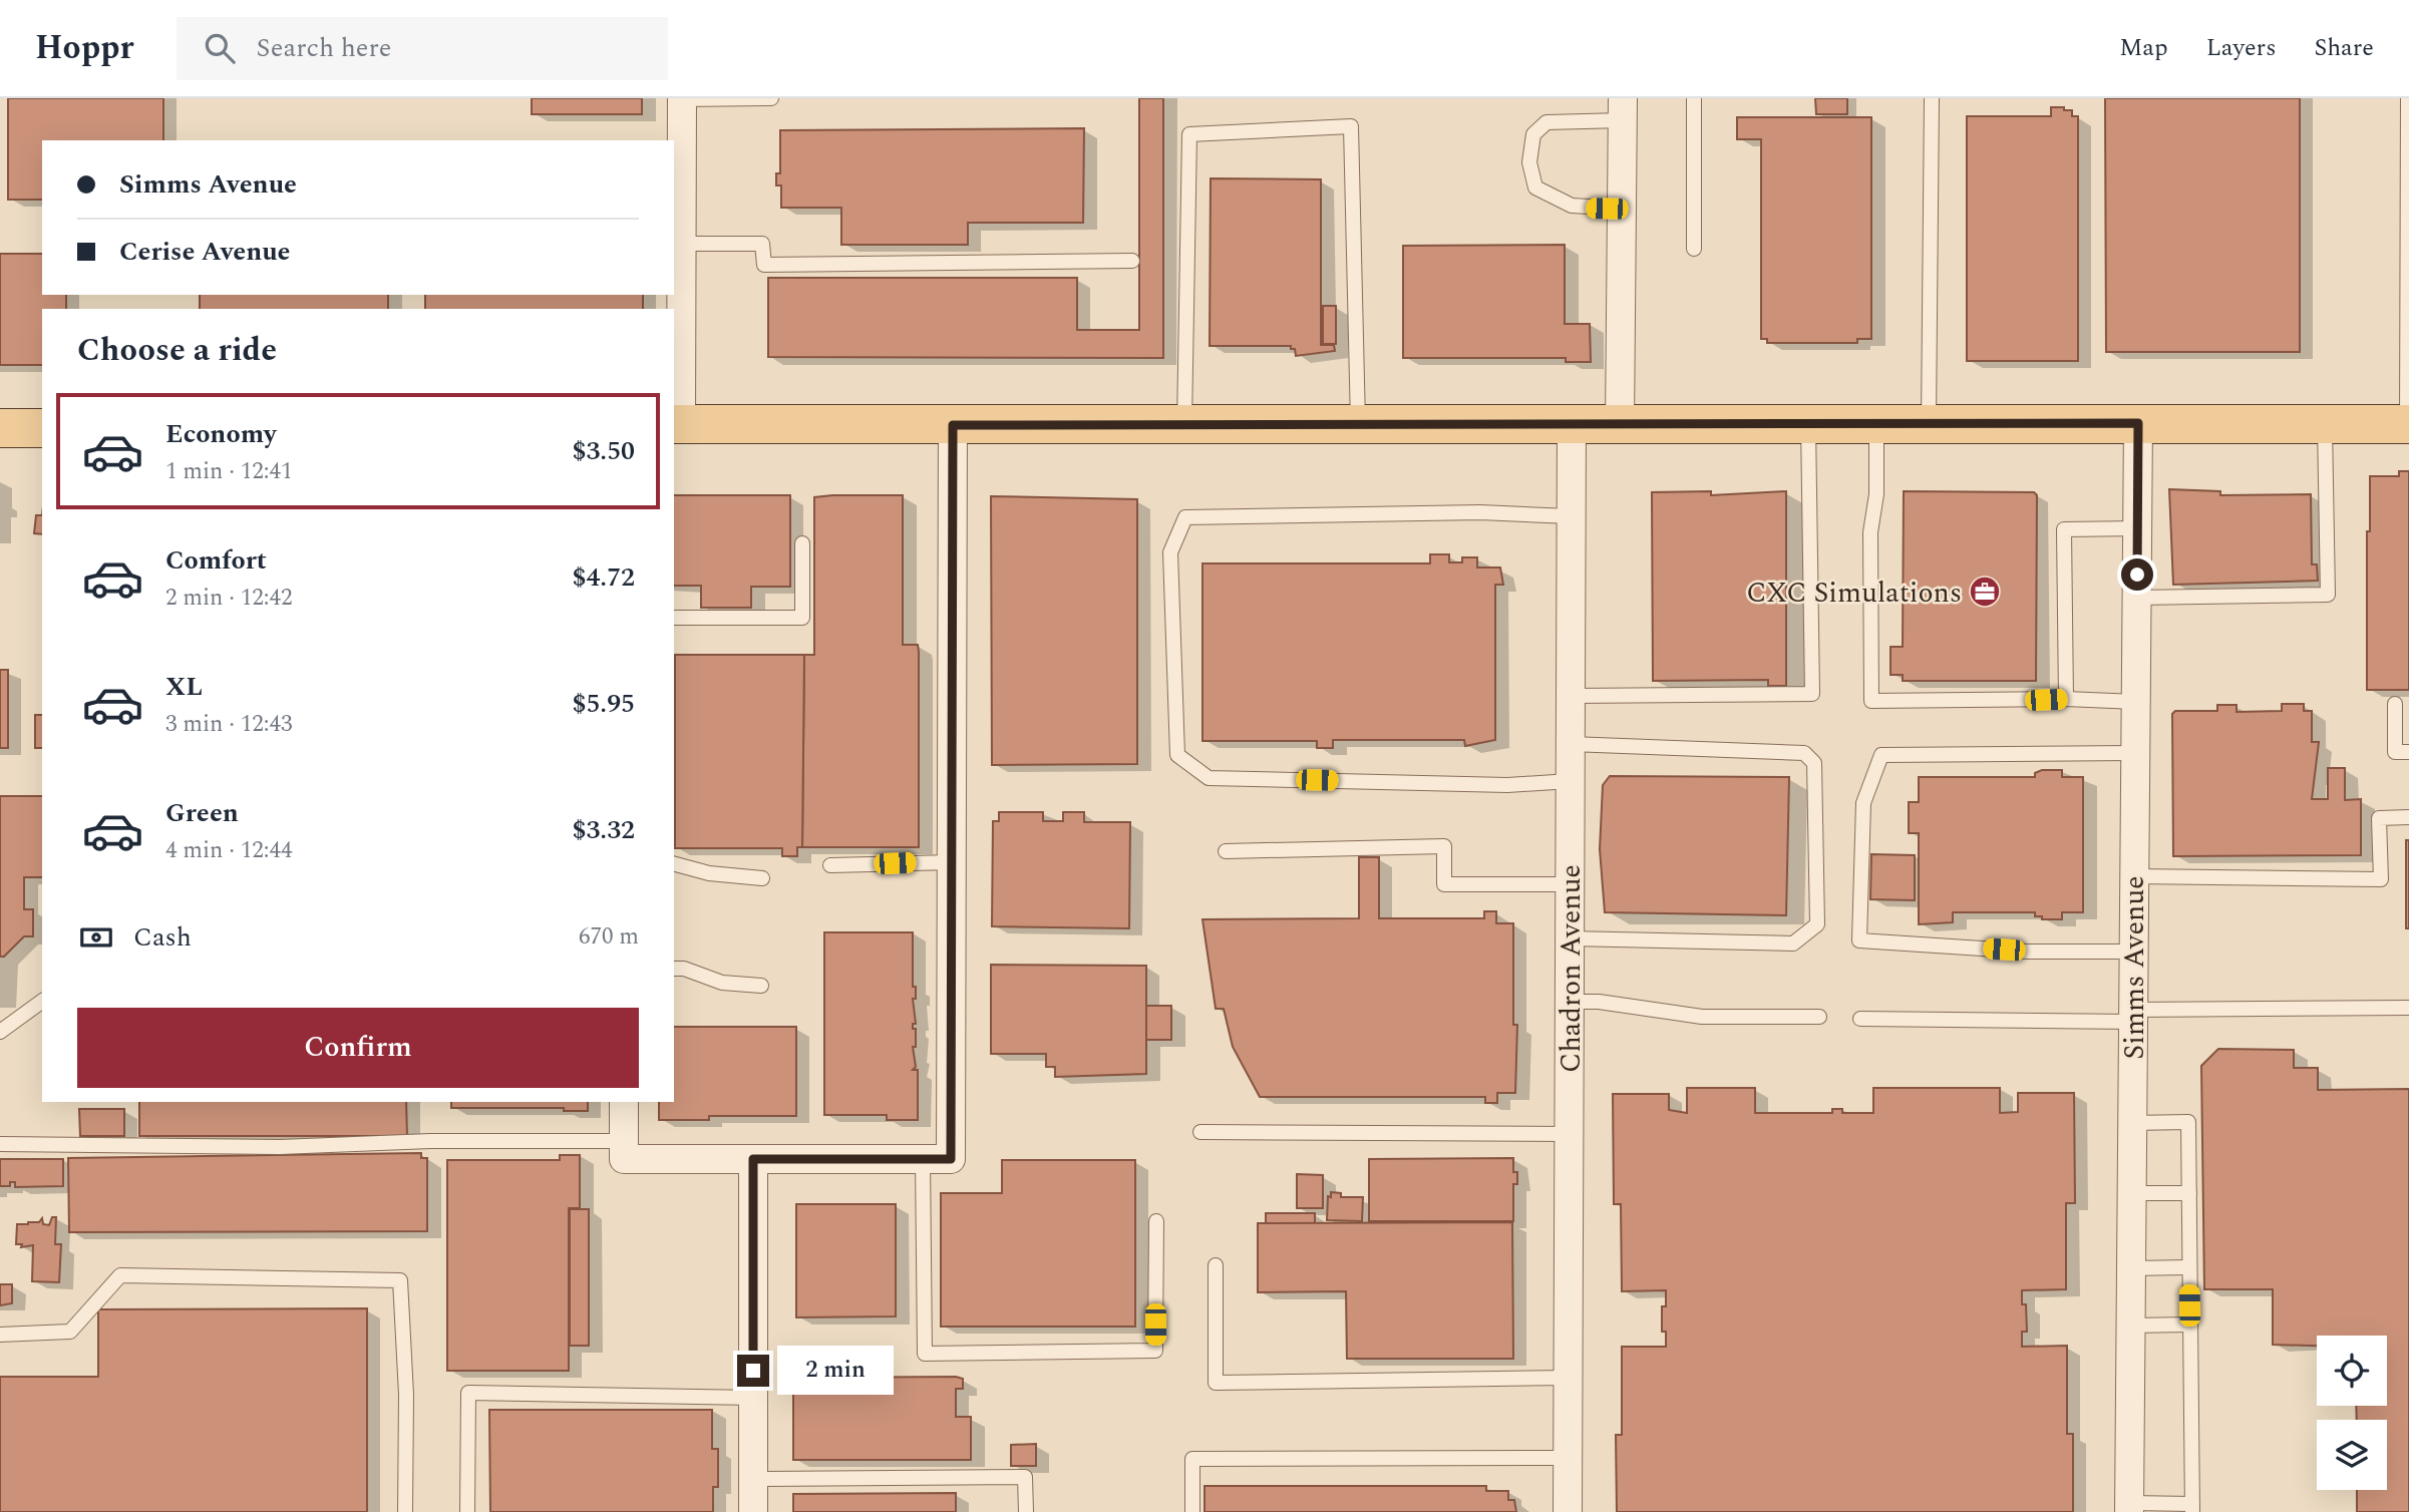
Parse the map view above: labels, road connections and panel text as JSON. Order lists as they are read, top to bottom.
{
  "streets": {
    "street": ["Simms Avenue", "Chadron Avenue"]
  },
  "places": {
    "office": ["CXC Simulations"]
  },
  "page": {
    "header": "Hoppr",
    "search": "Search here",
    "nav": ["Map", "Layers", "Share"],
    "banner": ["Simms Avenue", "Cerise Avenue"],
    "heading": "Choose a ride",
    "list": [
      {
        "name": "Economy",
        "note": "1 min · 12:41",
        "value": "$3.50"
      },
      {
        "name": "Comfort",
        "note": "2 min · 12:42",
        "value": "$4.72"
      },
      {
        "name": "XL",
        "note": "3 min · 12:43",
        "value": "$5.95"
      },
      {
        "name": "Green",
        "note": "4 min · 12:44",
        "value": "$3.32"
      }
    ],
    "pay": ["Cash", "670 m"],
    "buttons": "Confirm",
    "bubble": "2 min"
  }
}
